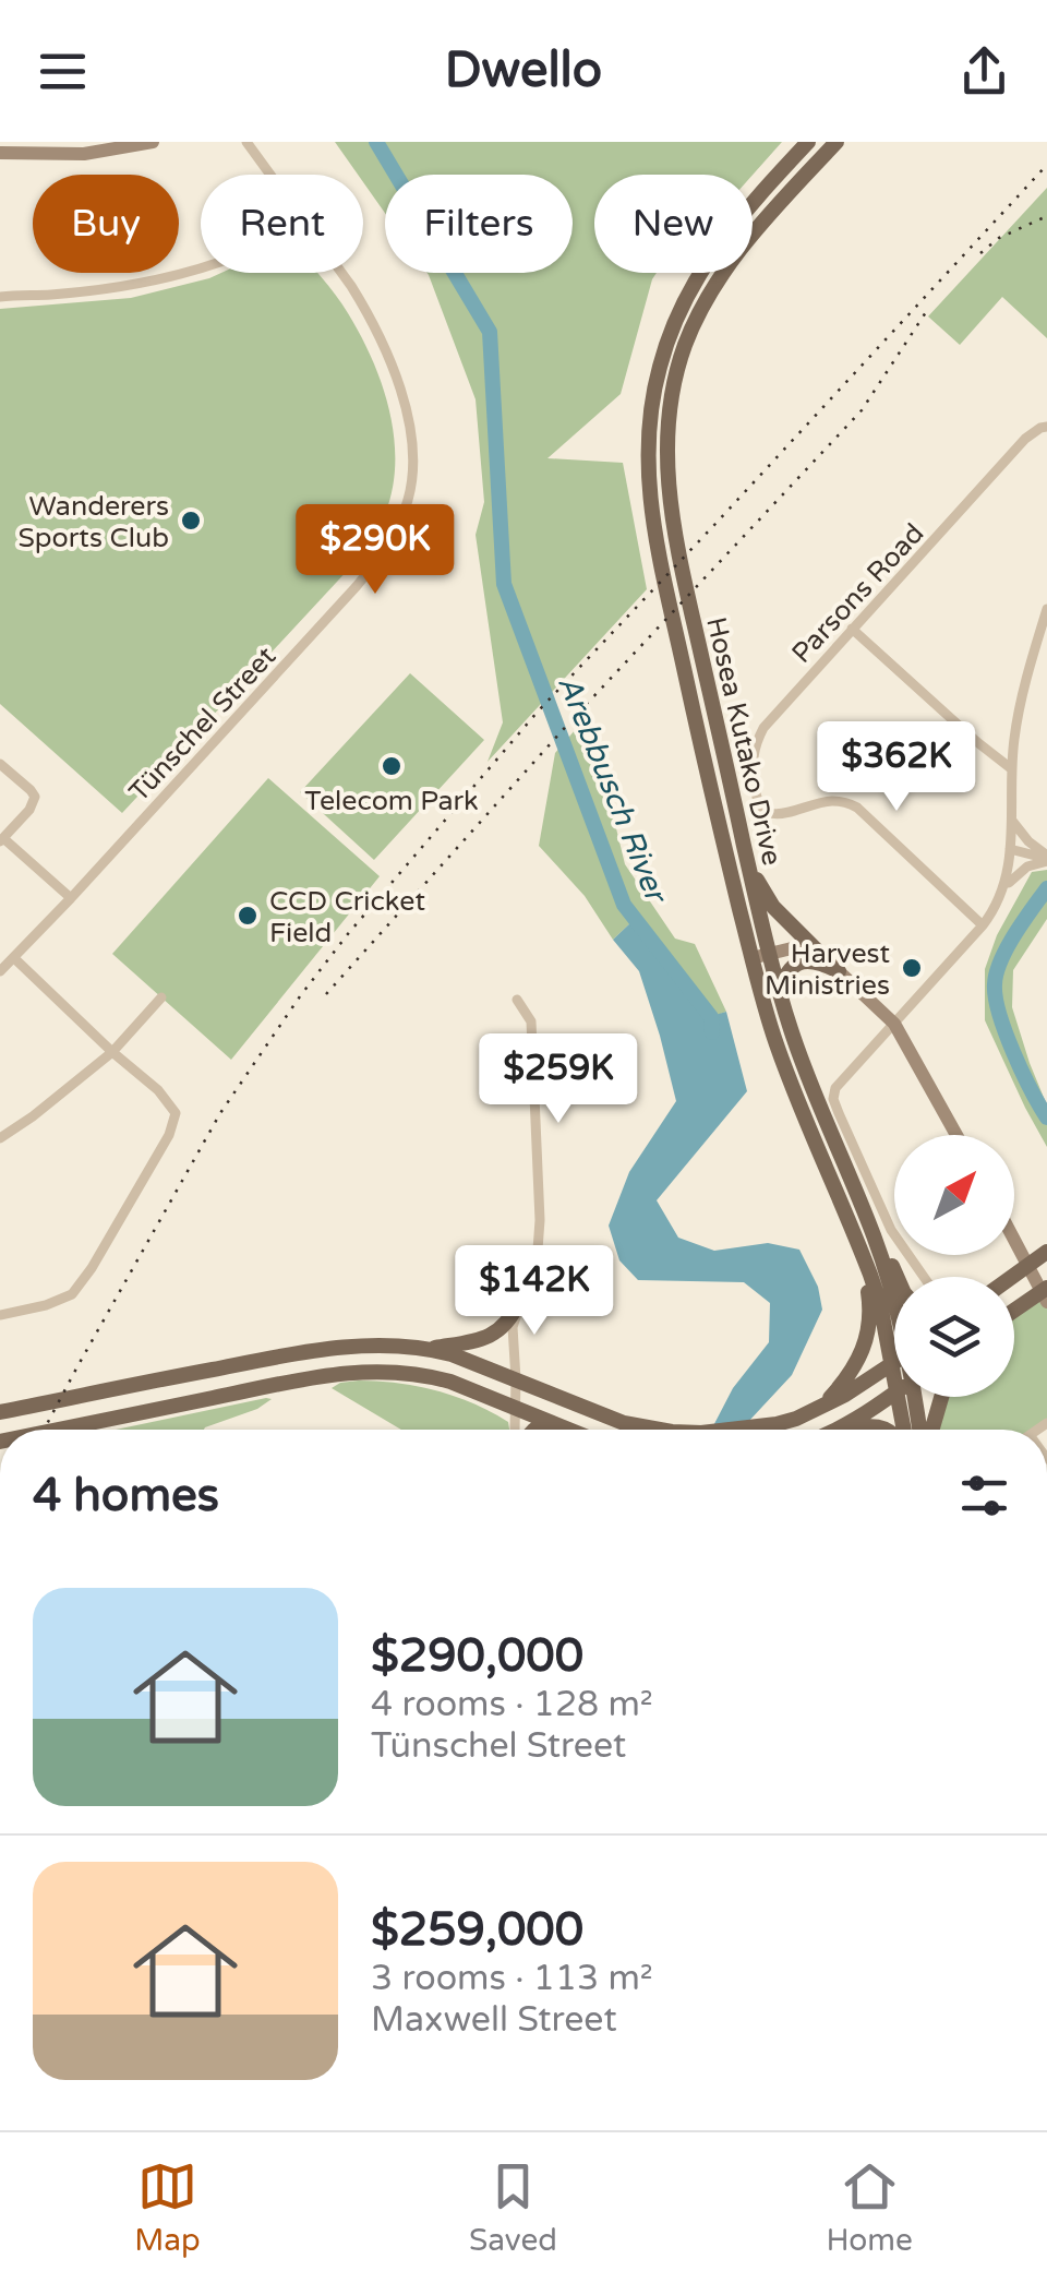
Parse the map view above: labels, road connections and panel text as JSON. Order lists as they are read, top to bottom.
{
  "streets": {
    "main road": ["Hosea Kutako Drive"],
    "street": ["Parsons Road", "Tünschel Street"]
  },
  "water": ["Arebbusch River"],
  "places": [
    "Wanderers Sports Club",
    "Telecom Park",
    "CCD Cricket Field",
    "Harvest Ministries"
  ],
  "north": "top right",
  "page": {
    "header": "Dwello",
    "chip": [
      "Buy",
      "Rent",
      "Filters",
      "New"
    ],
    "price": [
      "$290K",
      "$362K",
      "$259K",
      "$142K"
    ],
    "heading": "4 homes",
    "list": [
      {
        "name": "$290,000",
        "note": "4 rooms · 128 m² · Tünschel Street"
      },
      {
        "name": "$259,000",
        "note": "3 rooms · 113 m² · Maxwell Street"
      }
    ],
    "tabs": ["Map", "Saved", "Home"]
  }
}
